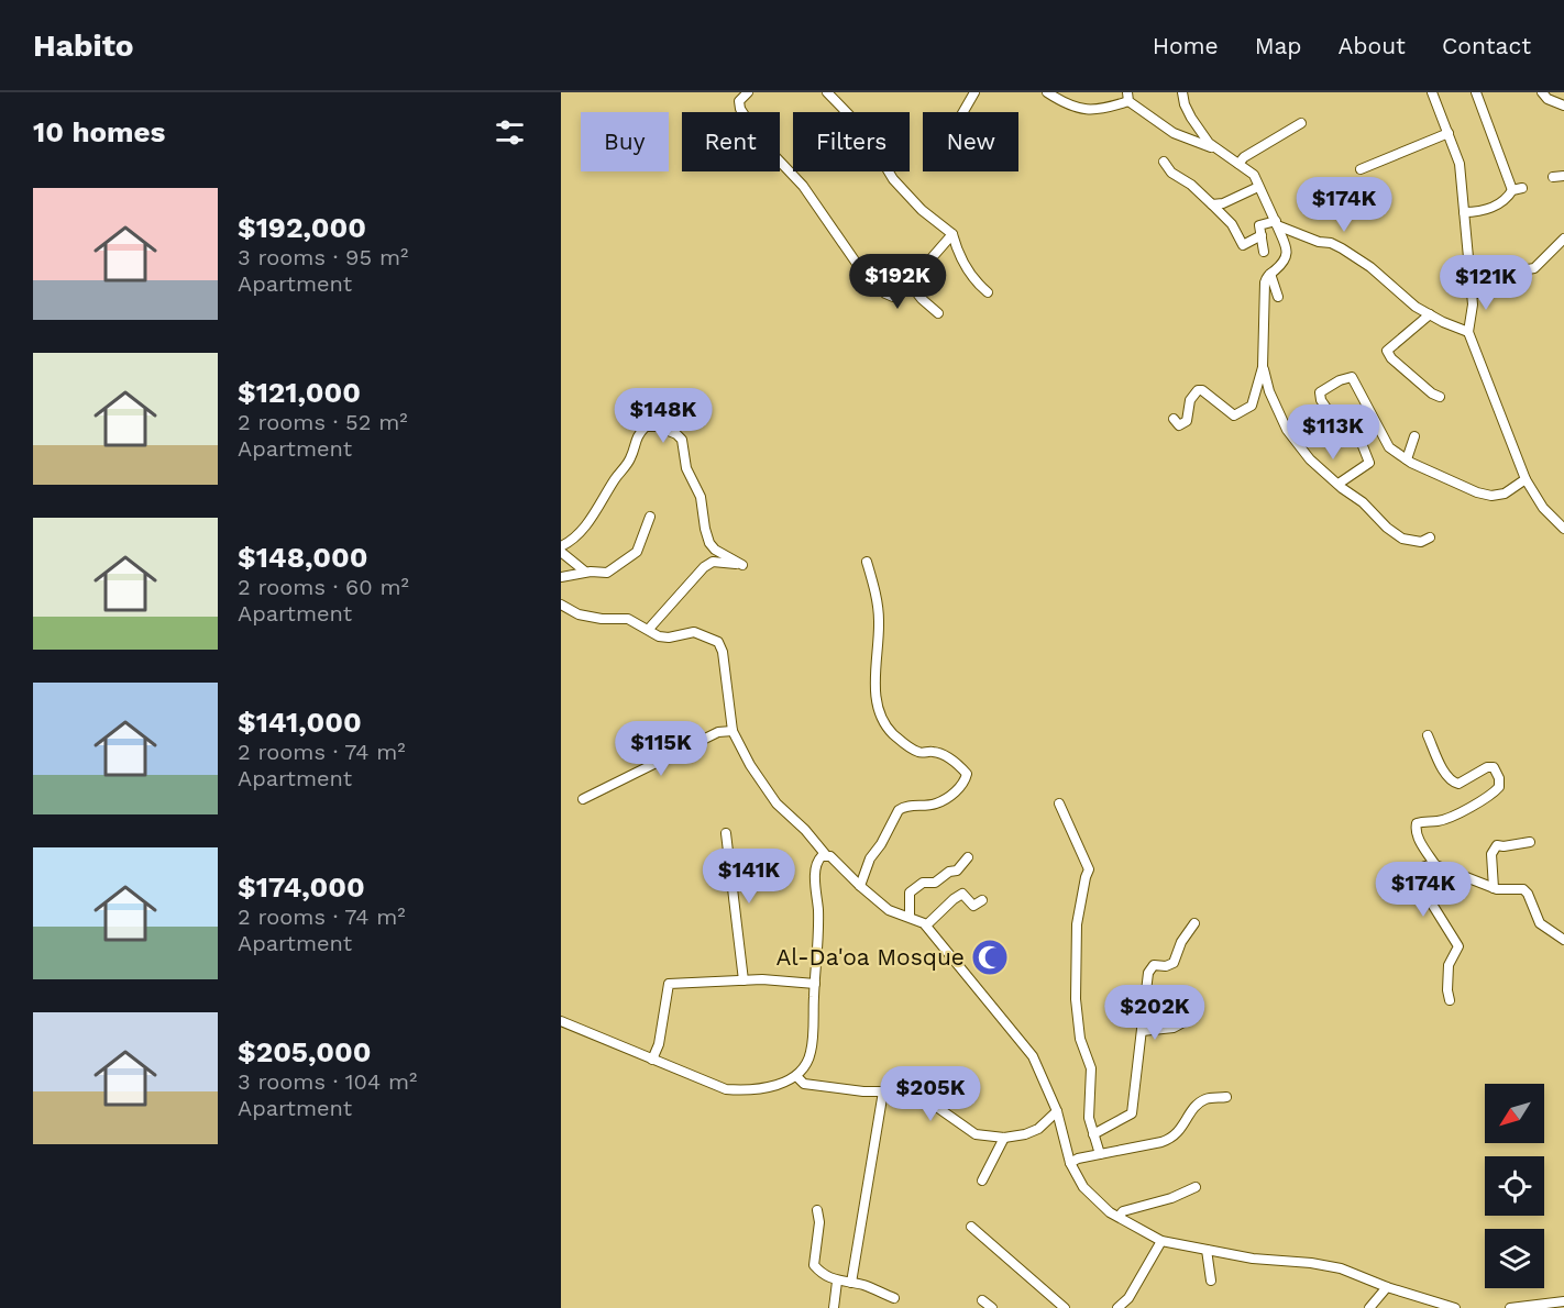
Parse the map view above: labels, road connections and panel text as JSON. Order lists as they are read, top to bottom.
{
  "places": {
    "mosque": ["Al-Da'oa Mosque"]
  },
  "north": "bottom left",
  "page": {
    "header": "Habito",
    "nav": [
      "Home",
      "Map",
      "About",
      "Contact"
    ],
    "heading": "10 homes",
    "chip": [
      "Buy",
      "Rent",
      "Filters",
      "New"
    ],
    "list": [
      {
        "name": "$192,000",
        "note": "3 rooms · 95 m² · Apartment"
      },
      {
        "name": "$121,000",
        "note": "2 rooms · 52 m² · Apartment"
      },
      {
        "name": "$148,000",
        "note": "2 rooms · 60 m² · Apartment"
      },
      {
        "name": "$141,000",
        "note": "2 rooms · 74 m² · Apartment"
      },
      {
        "name": "$174,000",
        "note": "2 rooms · 74 m² · Apartment"
      },
      {
        "name": "$205,000",
        "note": "3 rooms · 104 m² · Apartment"
      }
    ],
    "price": [
      "$174K",
      "$192K",
      "$121K",
      "$148K",
      "$113K",
      "$115K",
      "$141K",
      "$174K",
      "$202K",
      "$205K"
    ]
  }
}
